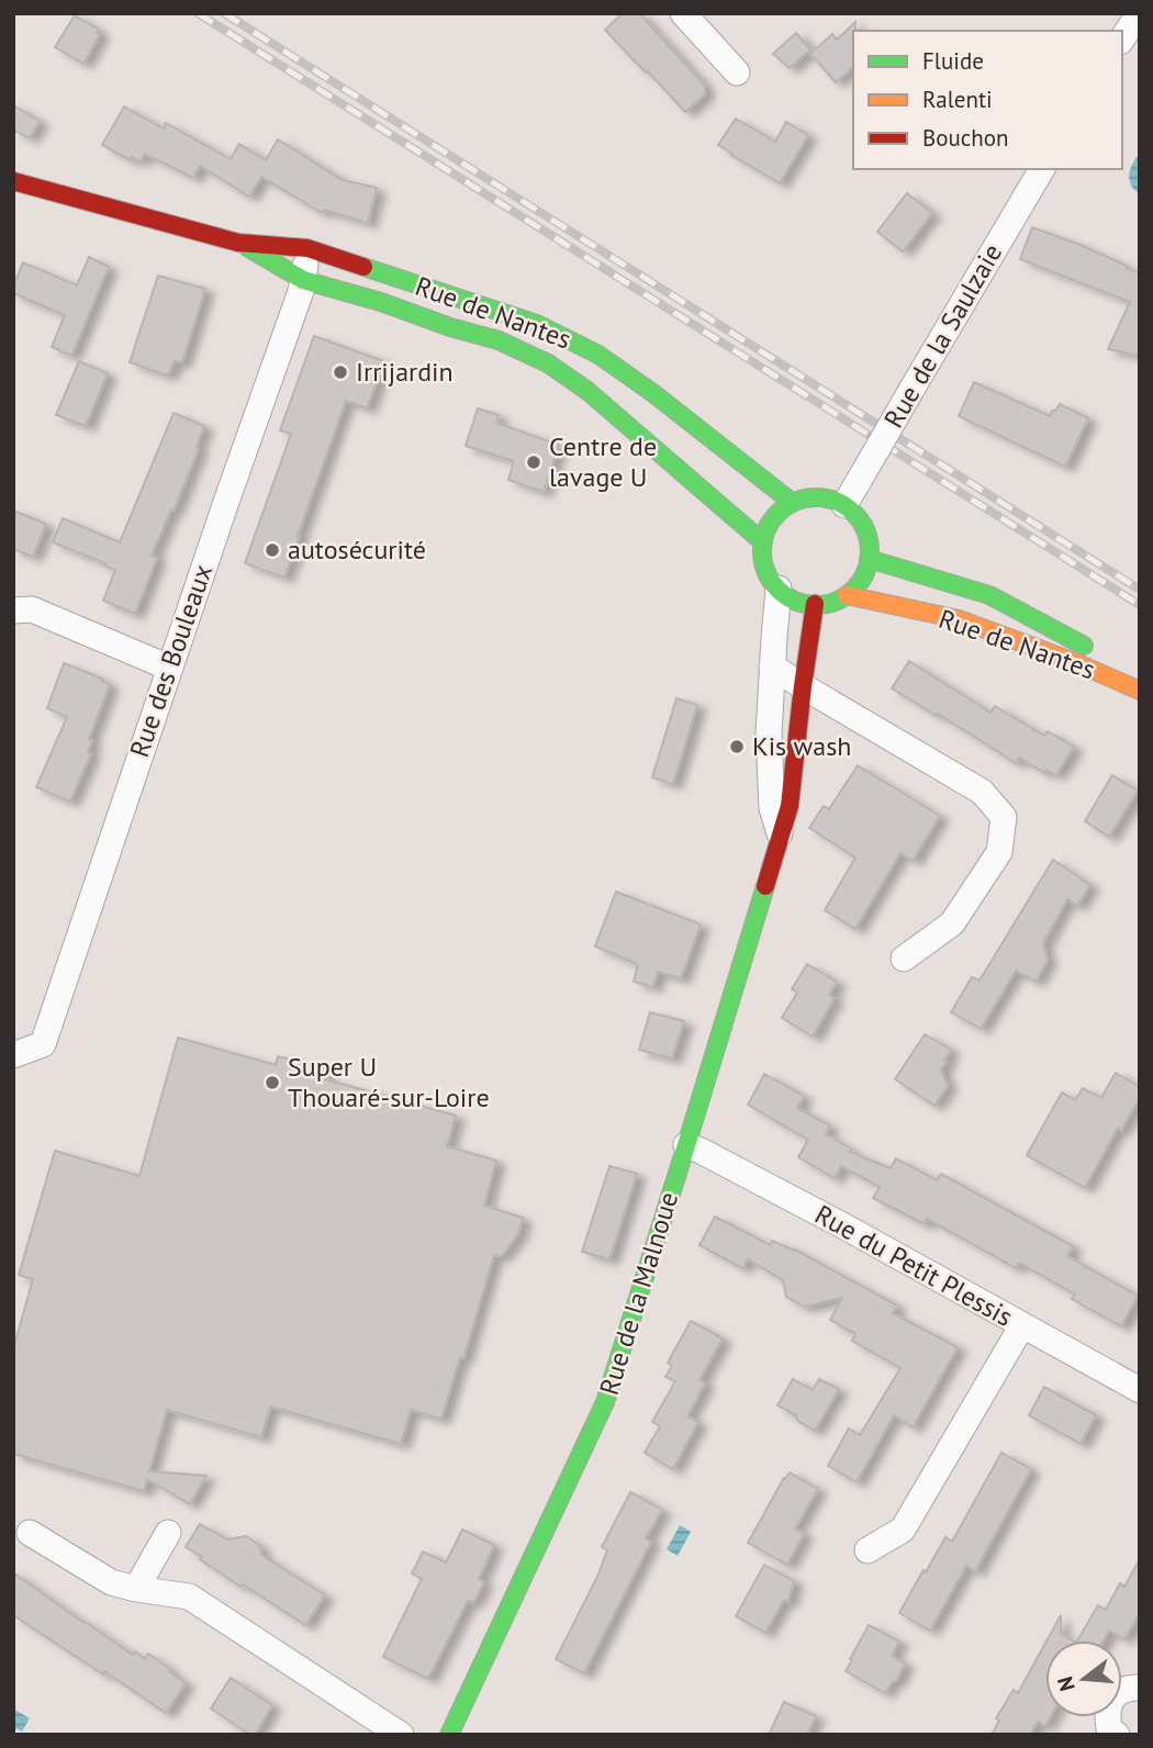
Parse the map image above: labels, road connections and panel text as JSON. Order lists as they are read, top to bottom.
{
  "streets": {
    "street": [
      "Rue de Nantes",
      "Rue de la Saulzaie",
      "Rue des Bouleaux",
      "Rue du Petit Plessis",
      "Rue de la Malnoue"
    ]
  },
  "crossings": [
    ["Rue de Nantes", "Rue de la Saulzaie"],
    ["Rue de Nantes", "Rue des Bouleaux"],
    ["Rue de Nantes", "Rue de la Malnoue"],
    ["Rue de la Saulzaie", "Rue de la Malnoue"],
    ["Rue du Petit Plessis", "Rue de la Malnoue"]
  ],
  "places": [
    "Irrijardin",
    "Centre de lavage U",
    "autosécurité",
    "Kis wash",
    "Super U Thouaré-sur-Loire"
  ],
  "legend": ["Fluide", "Ralenti", "Bouchon"],
  "north": "left"
}
